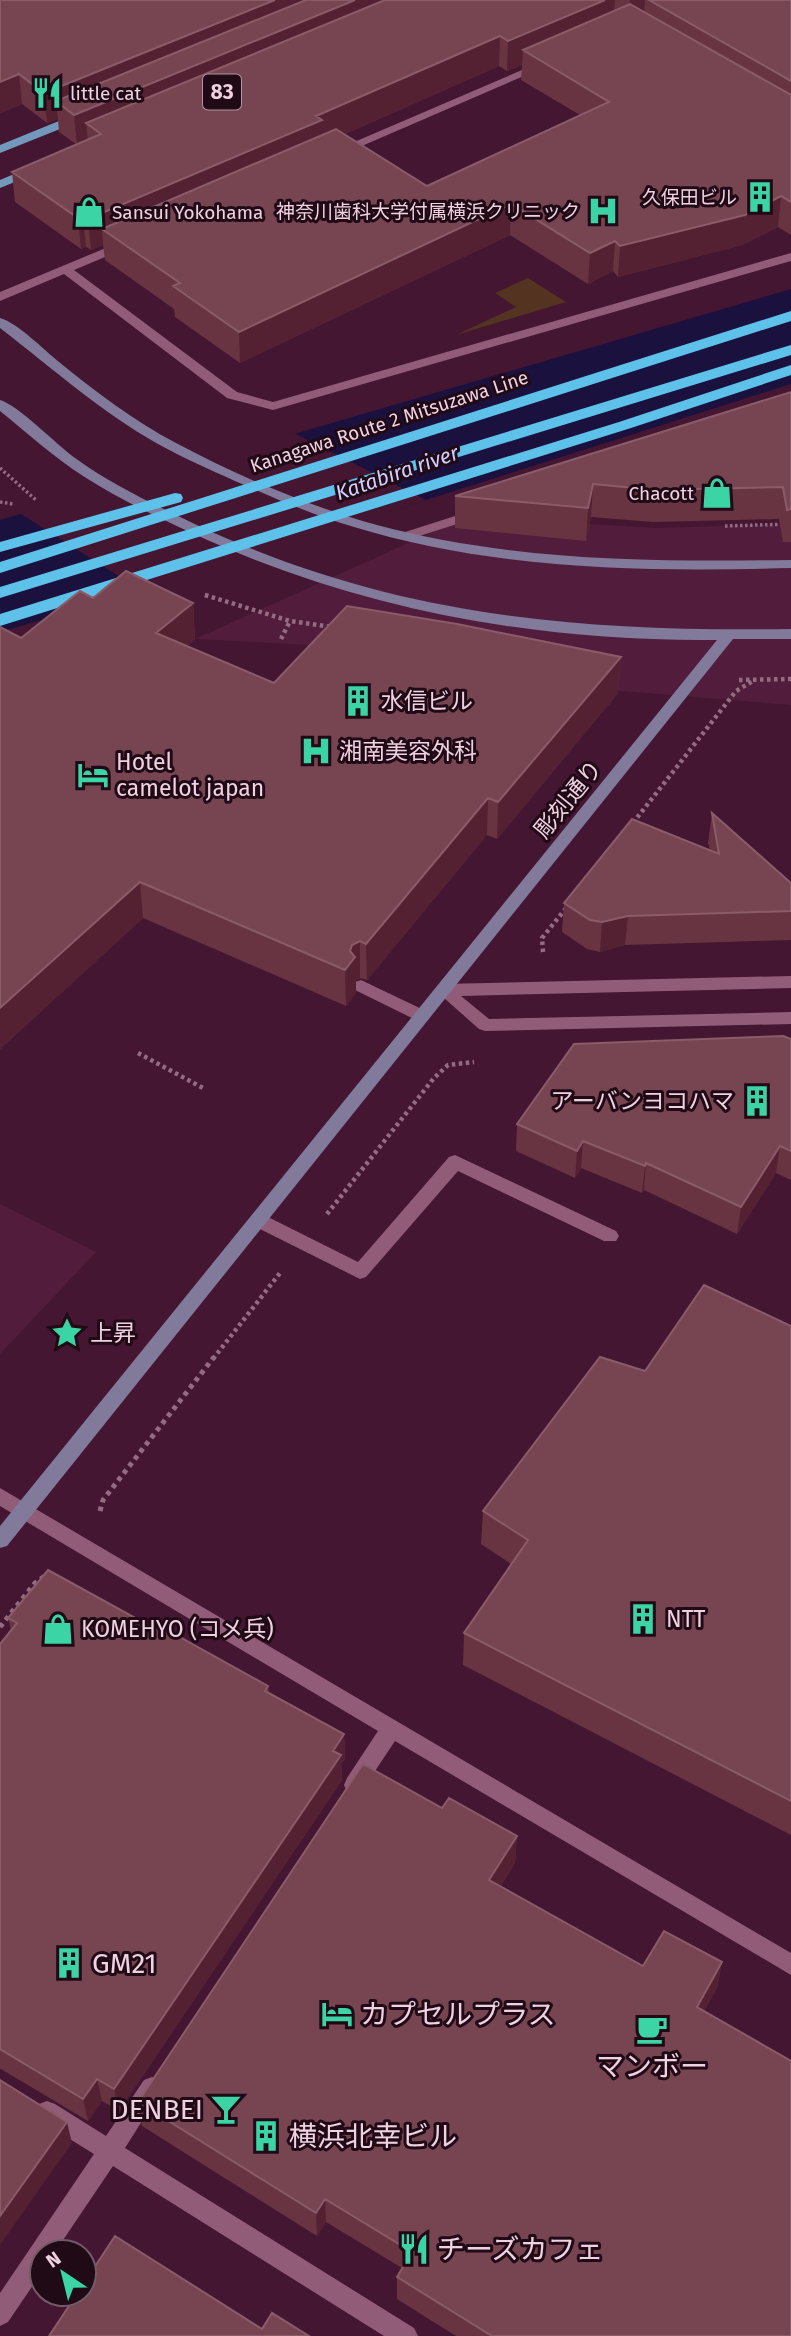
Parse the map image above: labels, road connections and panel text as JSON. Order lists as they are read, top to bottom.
{
  "streets": {
    "highway": ["Kanagawa Route 2 Mitsuzawa Line"],
    "street": ["彫刻通り"]
  },
  "water": ["Katabira river"],
  "places": {
    "restaurant": ["little cat", "チーズカフェ"],
    "building": [
      "久保田ビル",
      "水信ビル",
      "アーバンヨコハマ",
      "NTT",
      "GM21",
      "横浜北幸ビル"
    ],
    "hospital": ["神奈川歯科大学付属横浜クリニック", "湘南美容外科"],
    "shop": ["Sansui Yokohama", "Chacott", "KOMEHYO (コメ兵)"],
    "hotel": ["Hotel camelot japan", "カプセルプラス"],
    "place": ["上昇"],
    "cafe": ["マンボー"],
    "bar": ["DENBEI"]
  },
  "north": "top left"
}
